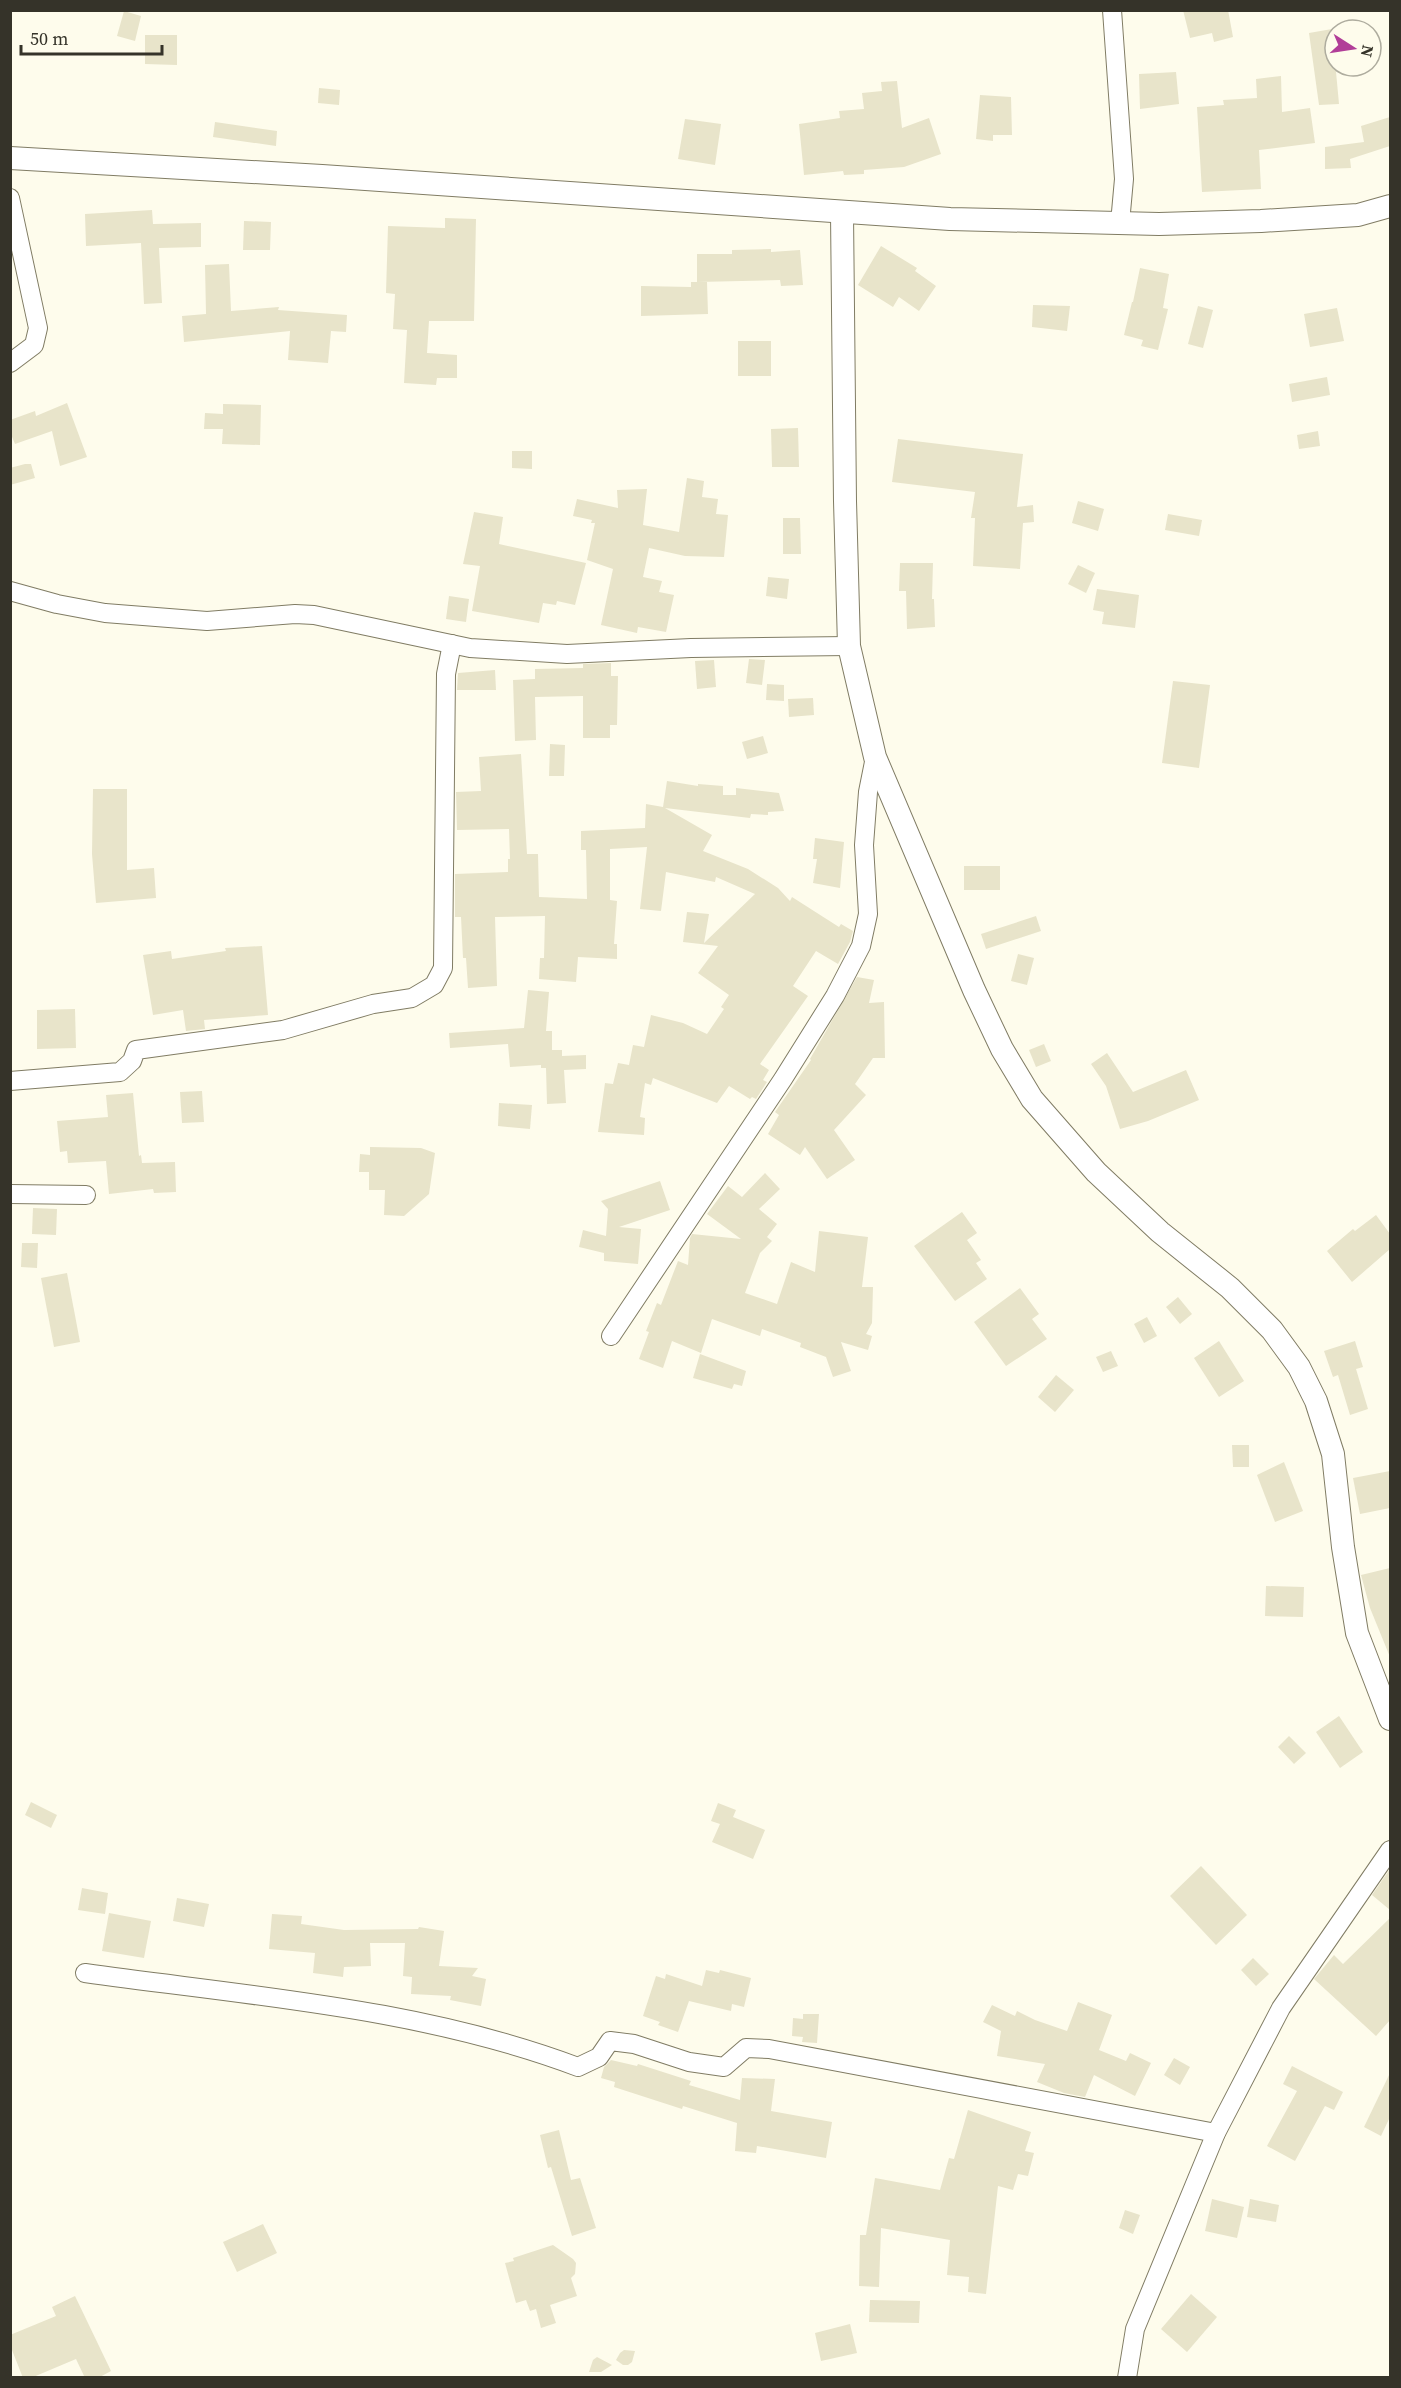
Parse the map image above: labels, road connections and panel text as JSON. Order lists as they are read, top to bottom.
{
  "scale_bar": "50 m",
  "north": "right"
}
